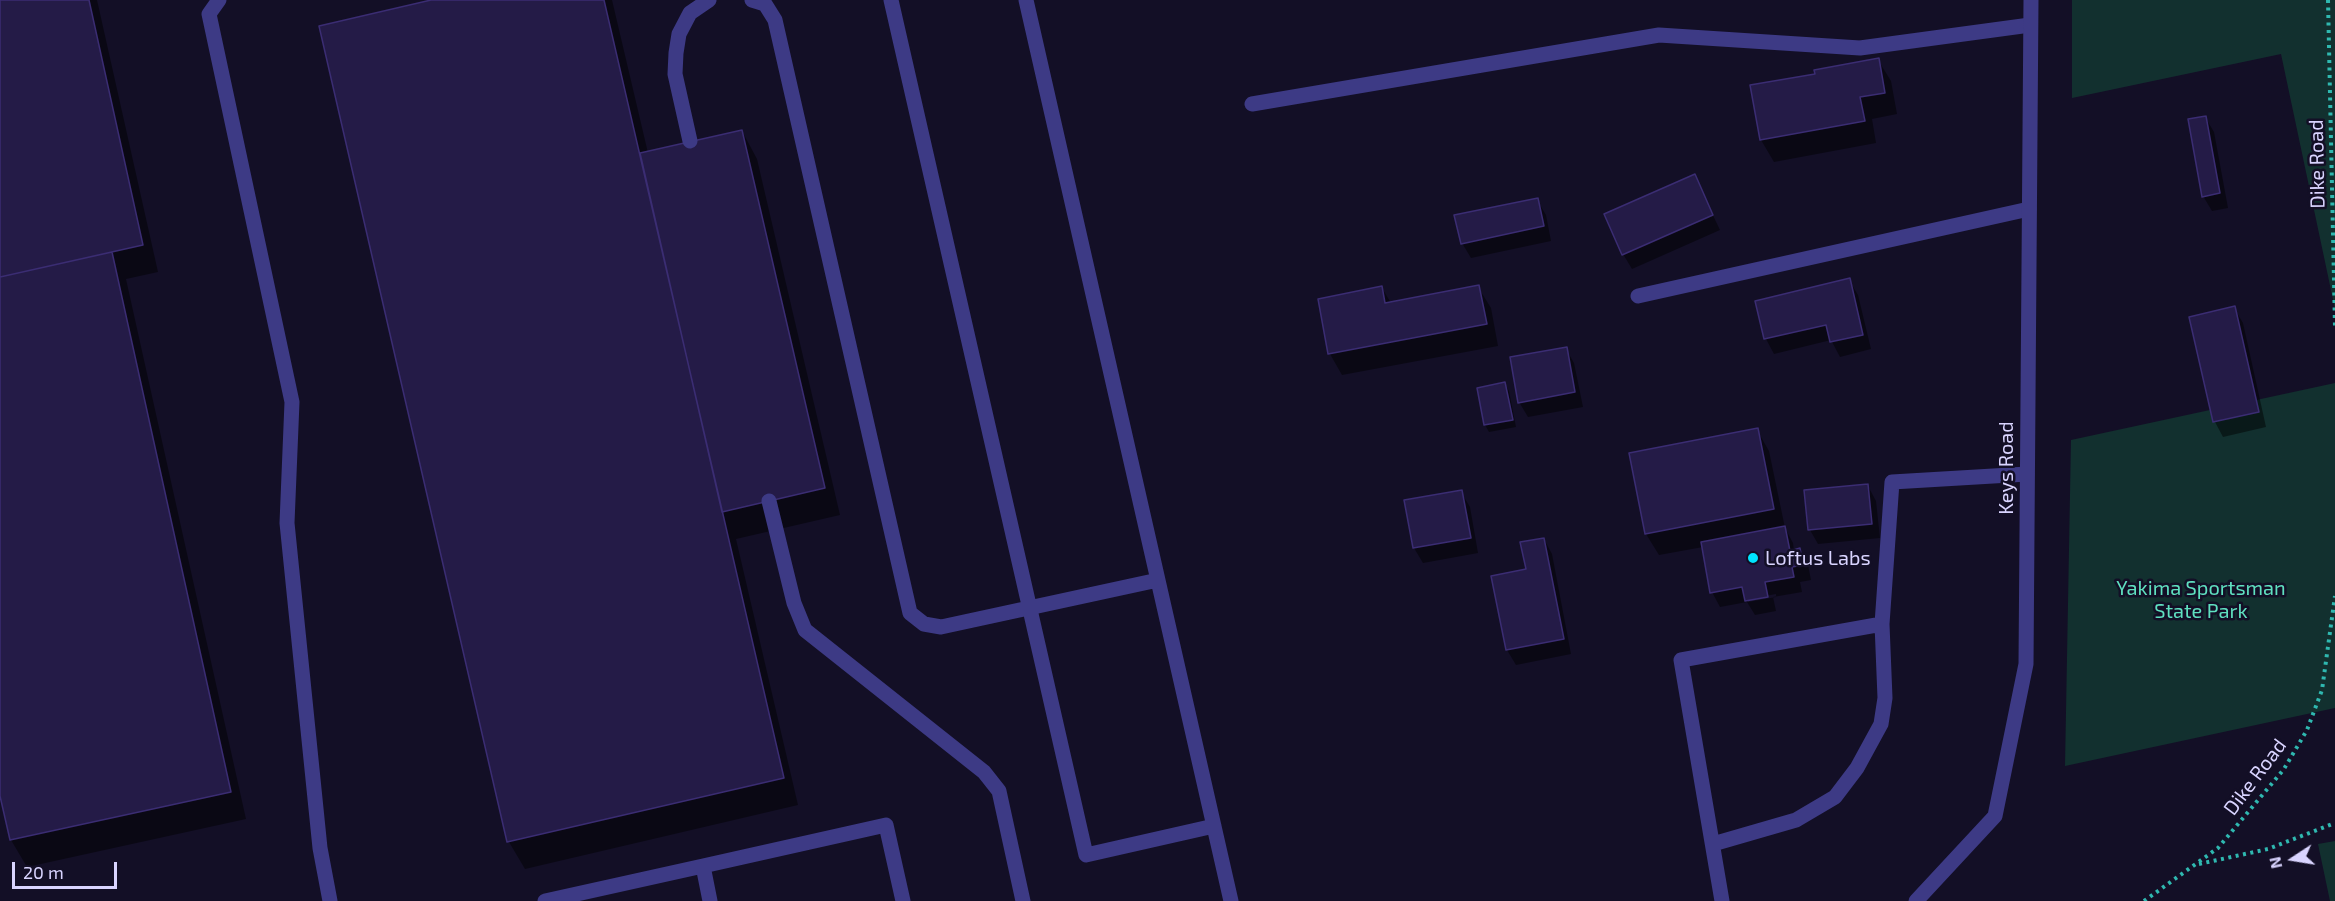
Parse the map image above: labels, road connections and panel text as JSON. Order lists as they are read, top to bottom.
{
  "streets": {
    "street": ["Keys Road"],
    "path": ["Dike Road"]
  },
  "parks": ["Yakima Sportsman State Park"],
  "places": ["Loftus Labs"],
  "scale_bar": "20 m",
  "north": "left"
}
